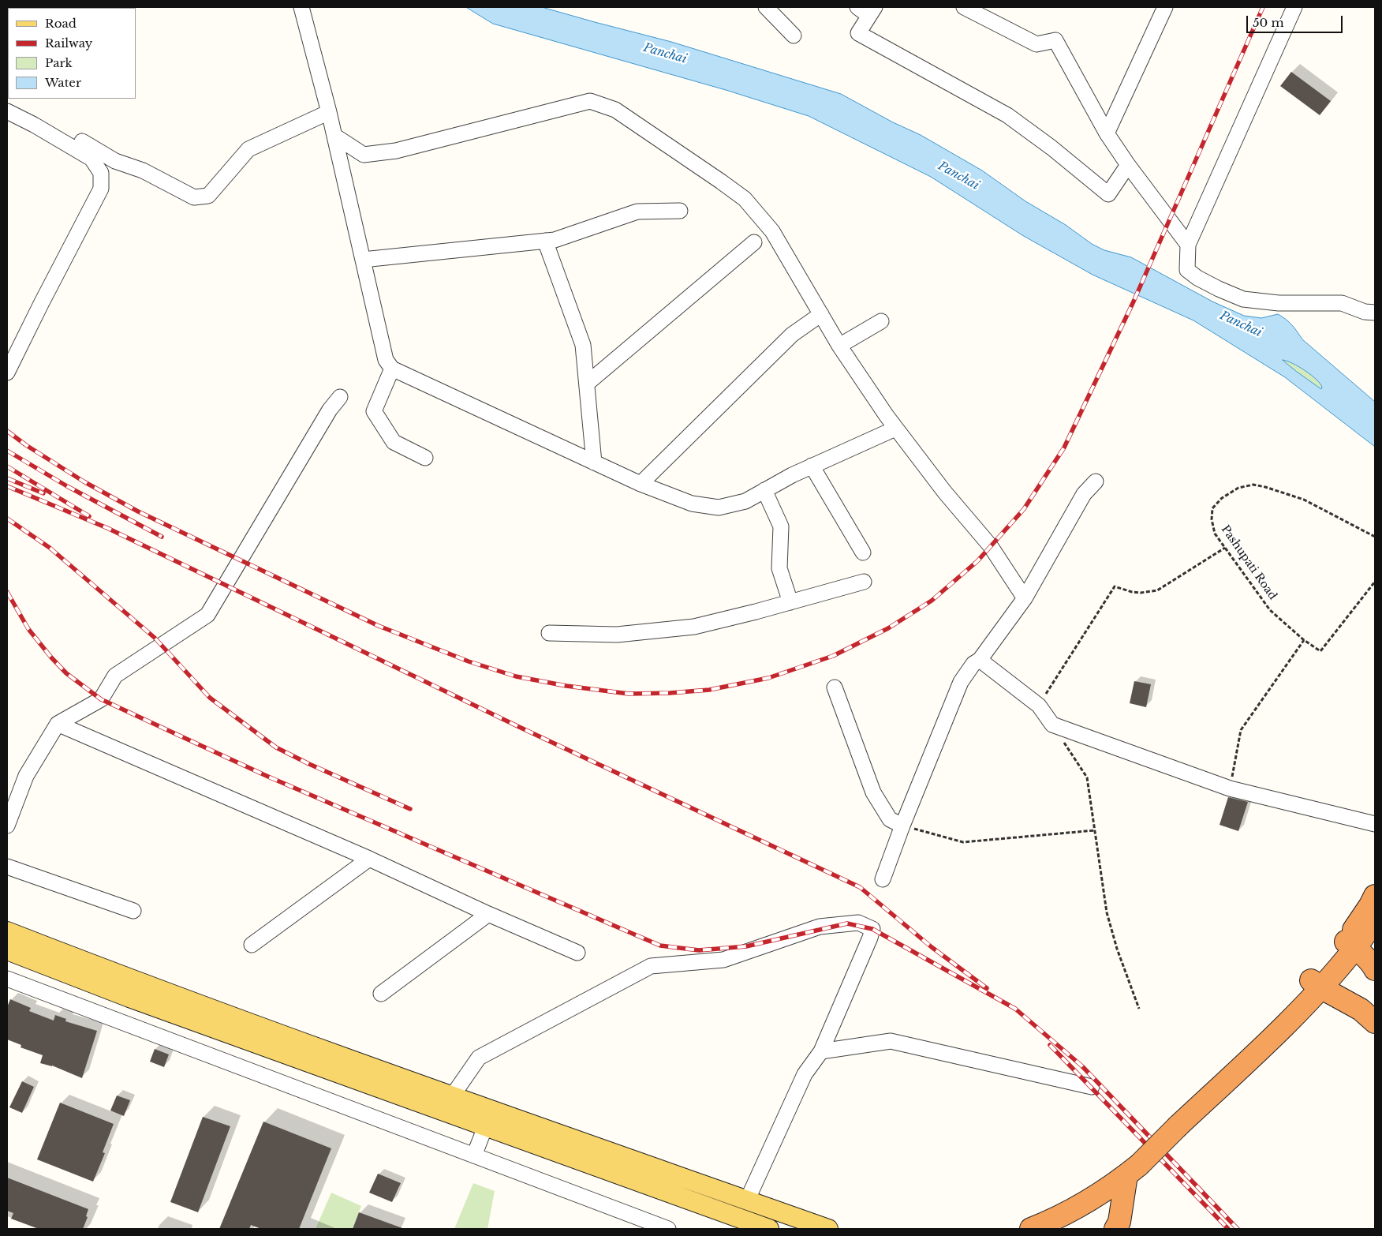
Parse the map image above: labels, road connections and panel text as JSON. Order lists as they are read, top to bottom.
{
  "streets": {
    "path": ["Pashupati Road"]
  },
  "water": ["Panchai"],
  "legend": [
    "Road",
    "Railway",
    "Park",
    "Water"
  ],
  "scale_bar": "50 m"
}
